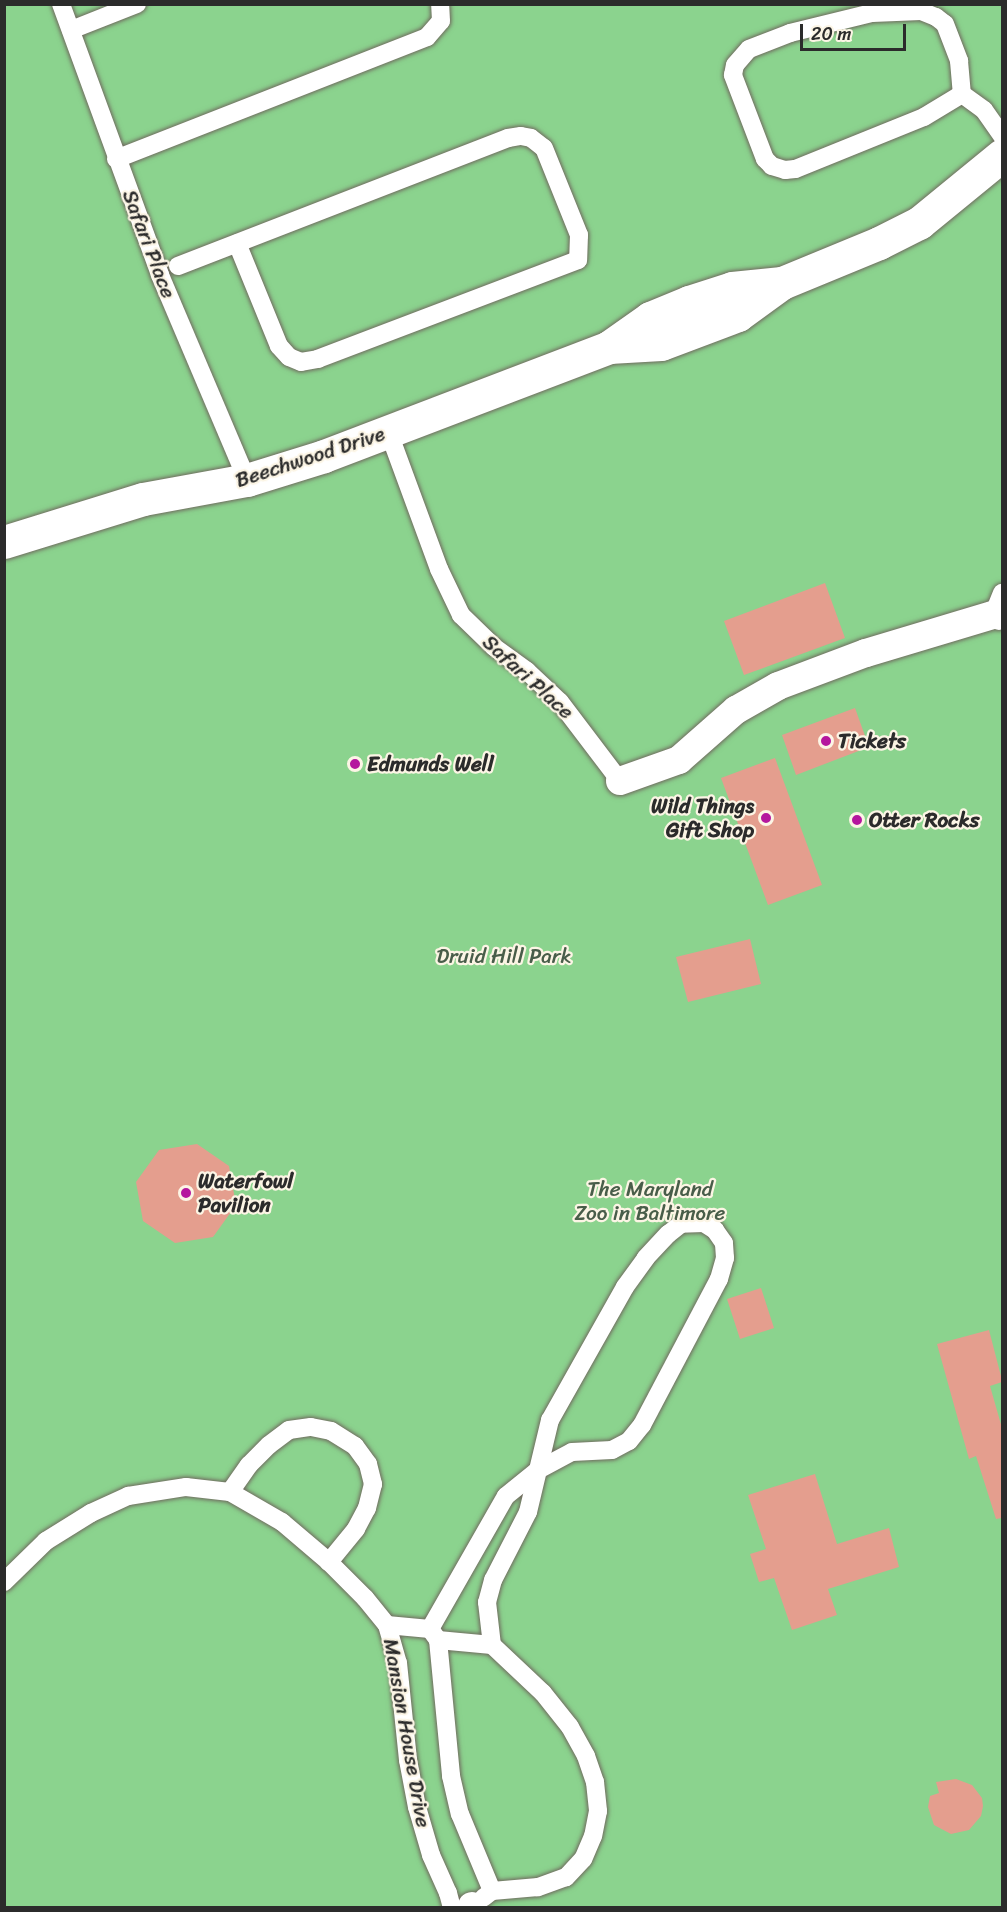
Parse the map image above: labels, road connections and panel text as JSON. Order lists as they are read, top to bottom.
{
  "streets": {
    "street": ["Safari Place", "Beechwood Drive"],
    "lane": ["Mansion House Drive"]
  },
  "crossings": [
    ["Safari Place", "Beechwood Drive"]
  ],
  "parks": ["Druid Hill Park", "The Maryland Zoo in Baltimore"],
  "places": [
    "Tickets",
    "Edmunds Well",
    "Wild Things Gift Shop",
    "Otter Rocks",
    "Waterfowl Pavilion"
  ],
  "scale_bar": "20 m"
}
